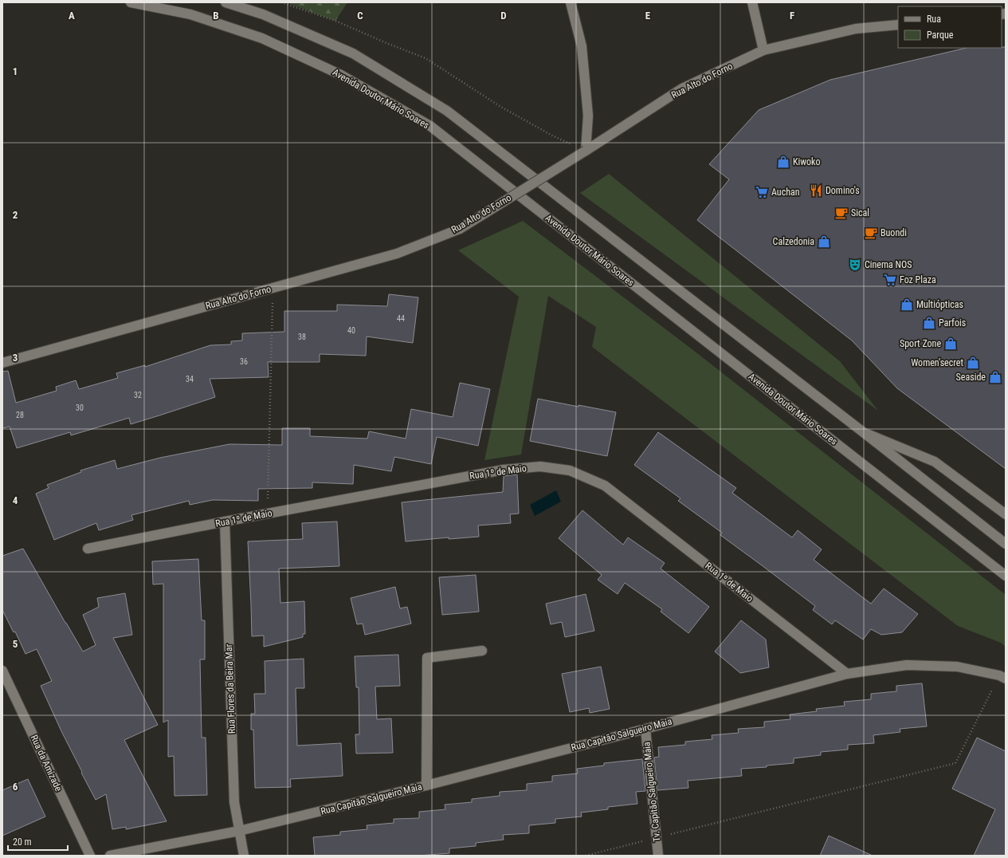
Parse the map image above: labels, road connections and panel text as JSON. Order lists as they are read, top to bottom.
{
  "streets": {
    "street": [
      "Rua Alto do Forno",
      "Avenida Doutor Mário Soares",
      "Rua 1º de Maio",
      "Rua Flores da Beira Mar",
      "Rua Capitão Salgueiro Maia",
      "Rua da Amizade",
      "Tv. Capitão Salgueiro Maia"
    ]
  },
  "crossings": [
    ["Rua 1º de Maio", "Rua Flores da Beira Mar"],
    ["Rua 1º de Maio", "Rua Capitão Salgueiro Maia"],
    ["Rua Flores da Beira Mar", "Rua Capitão Salgueiro Maia"],
    ["Rua Capitão Salgueiro Maia", "Tv. Capitão Salgueiro Maia"]
  ],
  "places": {
    "shop": [
      "Kiwoko",
      "Calzedonia",
      "Multiópticas",
      "Parfois",
      "Sport Zone",
      "Women'secret",
      "Seaside"
    ],
    "restaurant": ["Domino's"],
    "supermarket": ["Auchan", "Foz Plaza"],
    "cafe": ["Sical", "Buondi"],
    "theatre": ["Cinema NOS"]
  },
  "house_numbers": [
    "44",
    "40",
    "38",
    "36",
    "34",
    "32",
    "30",
    "28"
  ],
  "legend": ["Rua", "Parque"],
  "scale_bar": "20 m",
  "grid": {
    "columns": [
      "A",
      "B",
      "C",
      "D",
      "E",
      "F"
    ],
    "rows": [
      "1",
      "2",
      "3",
      "4",
      "5",
      "6"
    ]
  }
}
